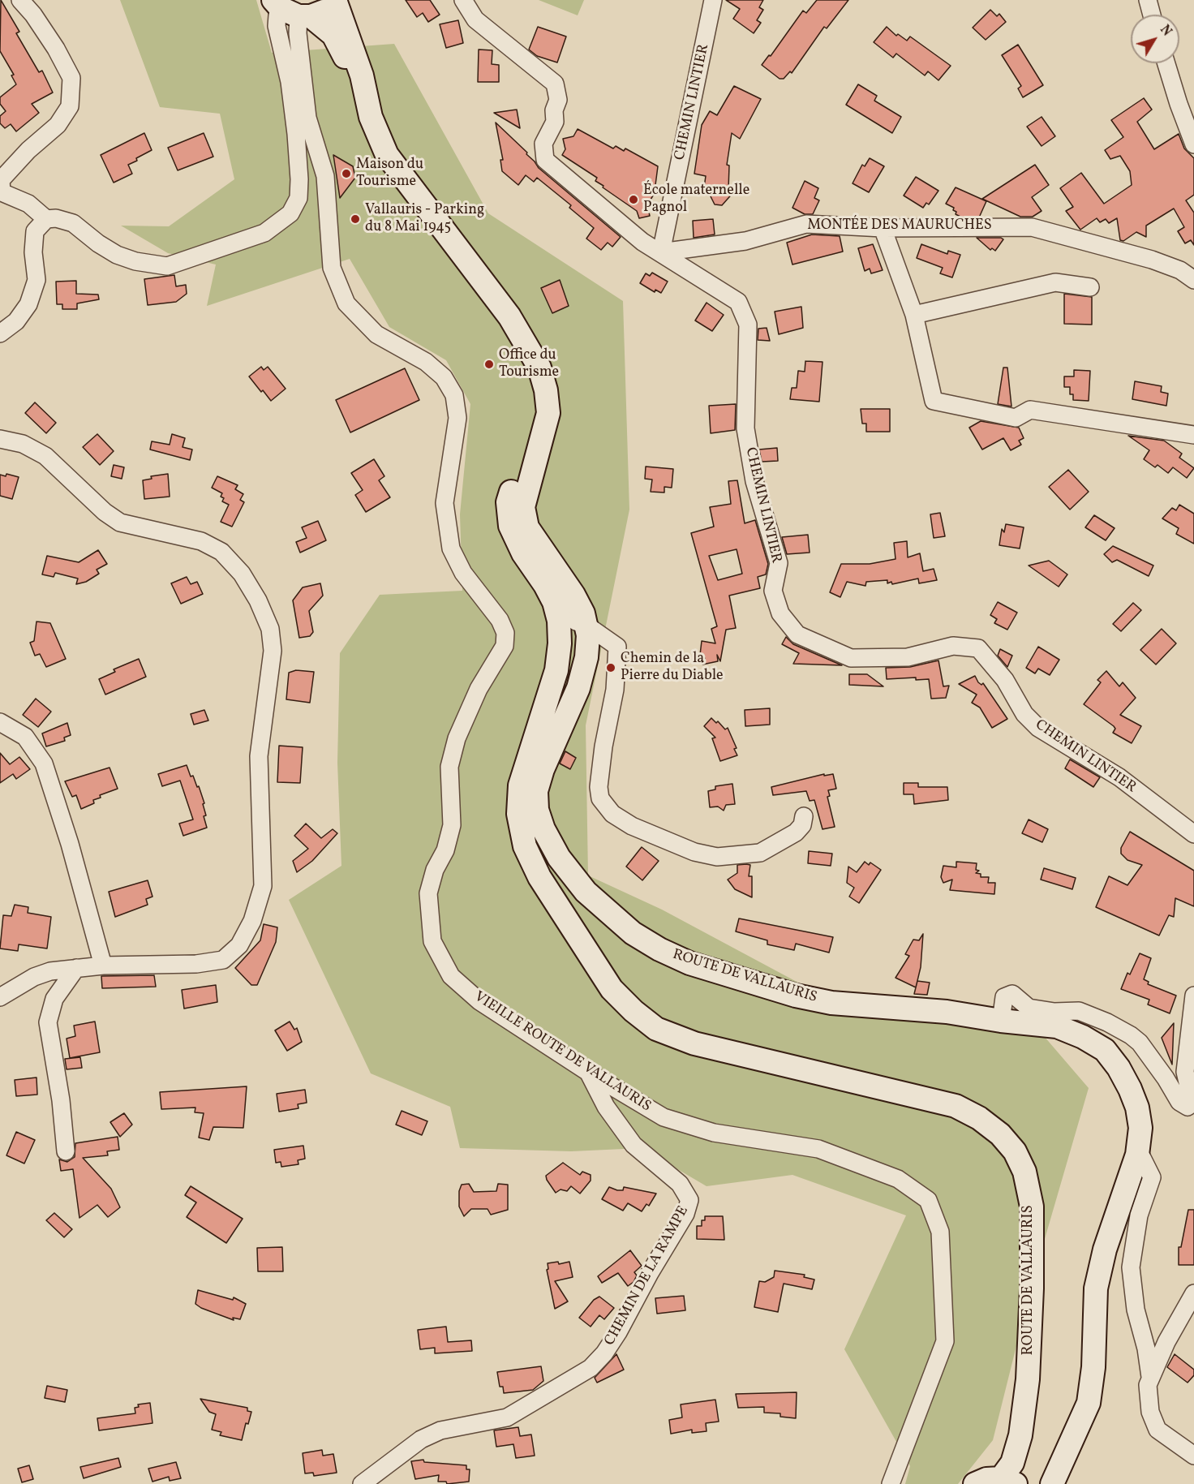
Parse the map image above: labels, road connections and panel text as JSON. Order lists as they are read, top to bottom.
{
  "streets": {
    "main road": ["ROUTE DE VALLAURIS"],
    "street": [
      "CHEMIN LINTIER",
      "MONTÉE DES MAURUCHES",
      "VIEILLE ROUTE DE VALLAURIS",
      "CHEMIN DE LA RAMPE"
    ]
  },
  "crossings": [
    ["CHEMIN LINTIER", "MONTÉE DES MAURUCHES"],
    ["ROUTE DE VALLAURIS", "VIEILLE ROUTE DE VALLAURIS"],
    ["VIEILLE ROUTE DE VALLAURIS", "CHEMIN DE LA RAMPE"]
  ],
  "places": [
    "Maison du Tourisme",
    "École maternelle Pagnol",
    "Vallauris - Parking du 8 Mai 1945",
    "Office du Tourisme",
    "Chemin de la Pierre du Diable"
  ],
  "north": "top right"
}
